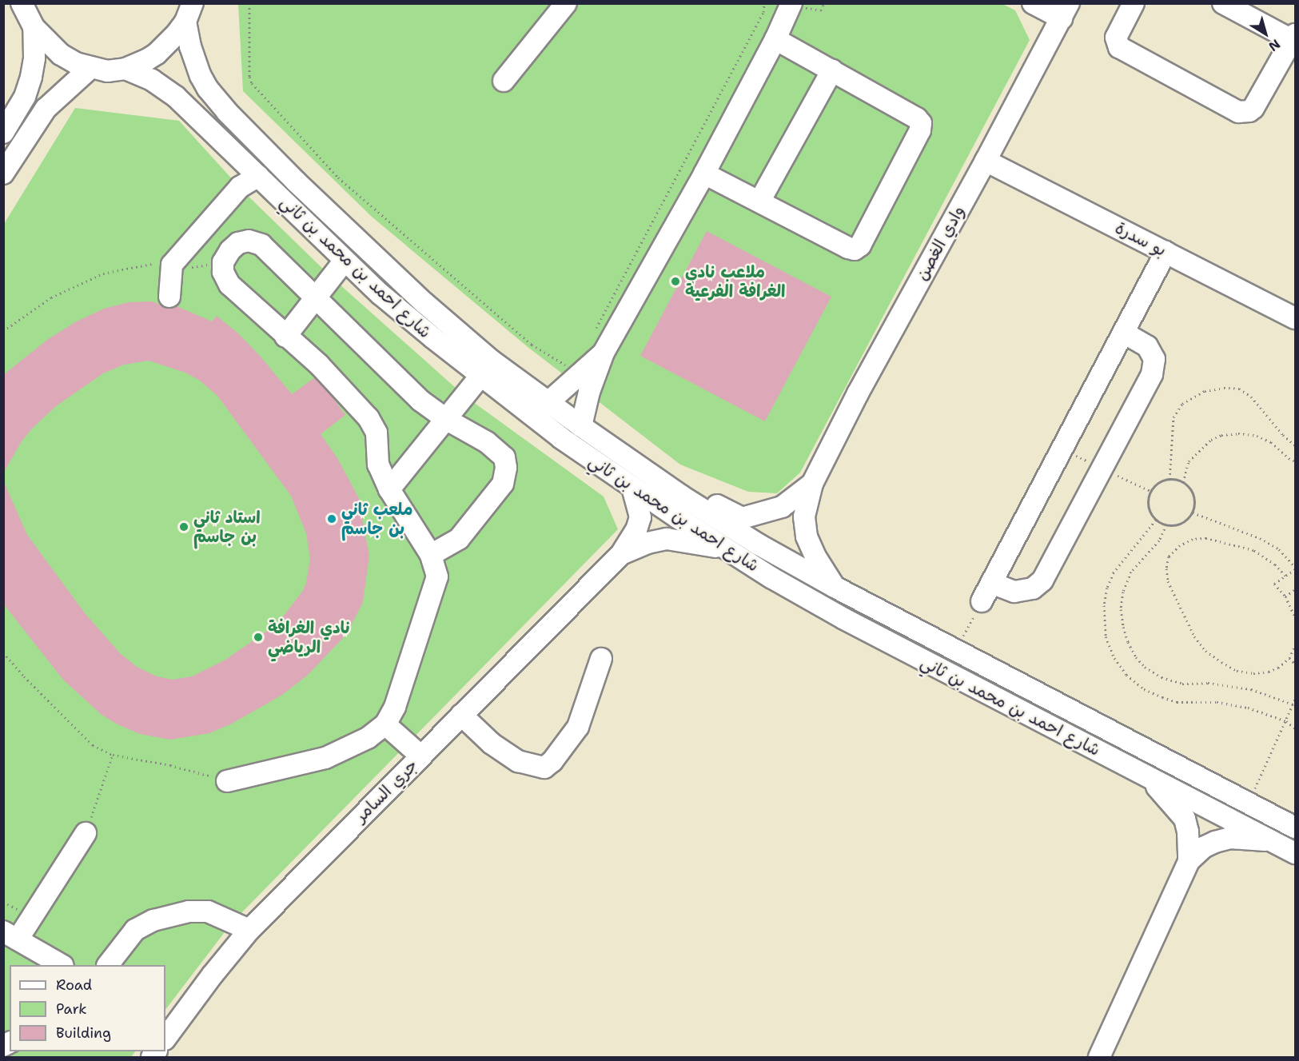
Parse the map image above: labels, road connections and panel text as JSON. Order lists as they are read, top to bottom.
{
  "streets": {
    "street": [
      "بو سدرة",
      "وادي الغصن",
      "شارع احمد بن محمد بن ثاني",
      "جري السامر"
    ]
  },
  "crossings": [
    ["بو سدرة", "وادي الغصن"],
    ["وادي الغصن", "شارع احمد بن محمد بن ثاني"],
    ["شارع احمد بن محمد بن ثاني", "جري السامر"]
  ],
  "places": [
    "ملاعب نادي الغرافة الفرعية",
    "ملعب ثاني بن جاسم",
    "استاد ثاني بن جاسم",
    "نادي الغرافة الرياضي"
  ],
  "legend": ["Road", "Park", "Building"],
  "north": "bottom right"
}
